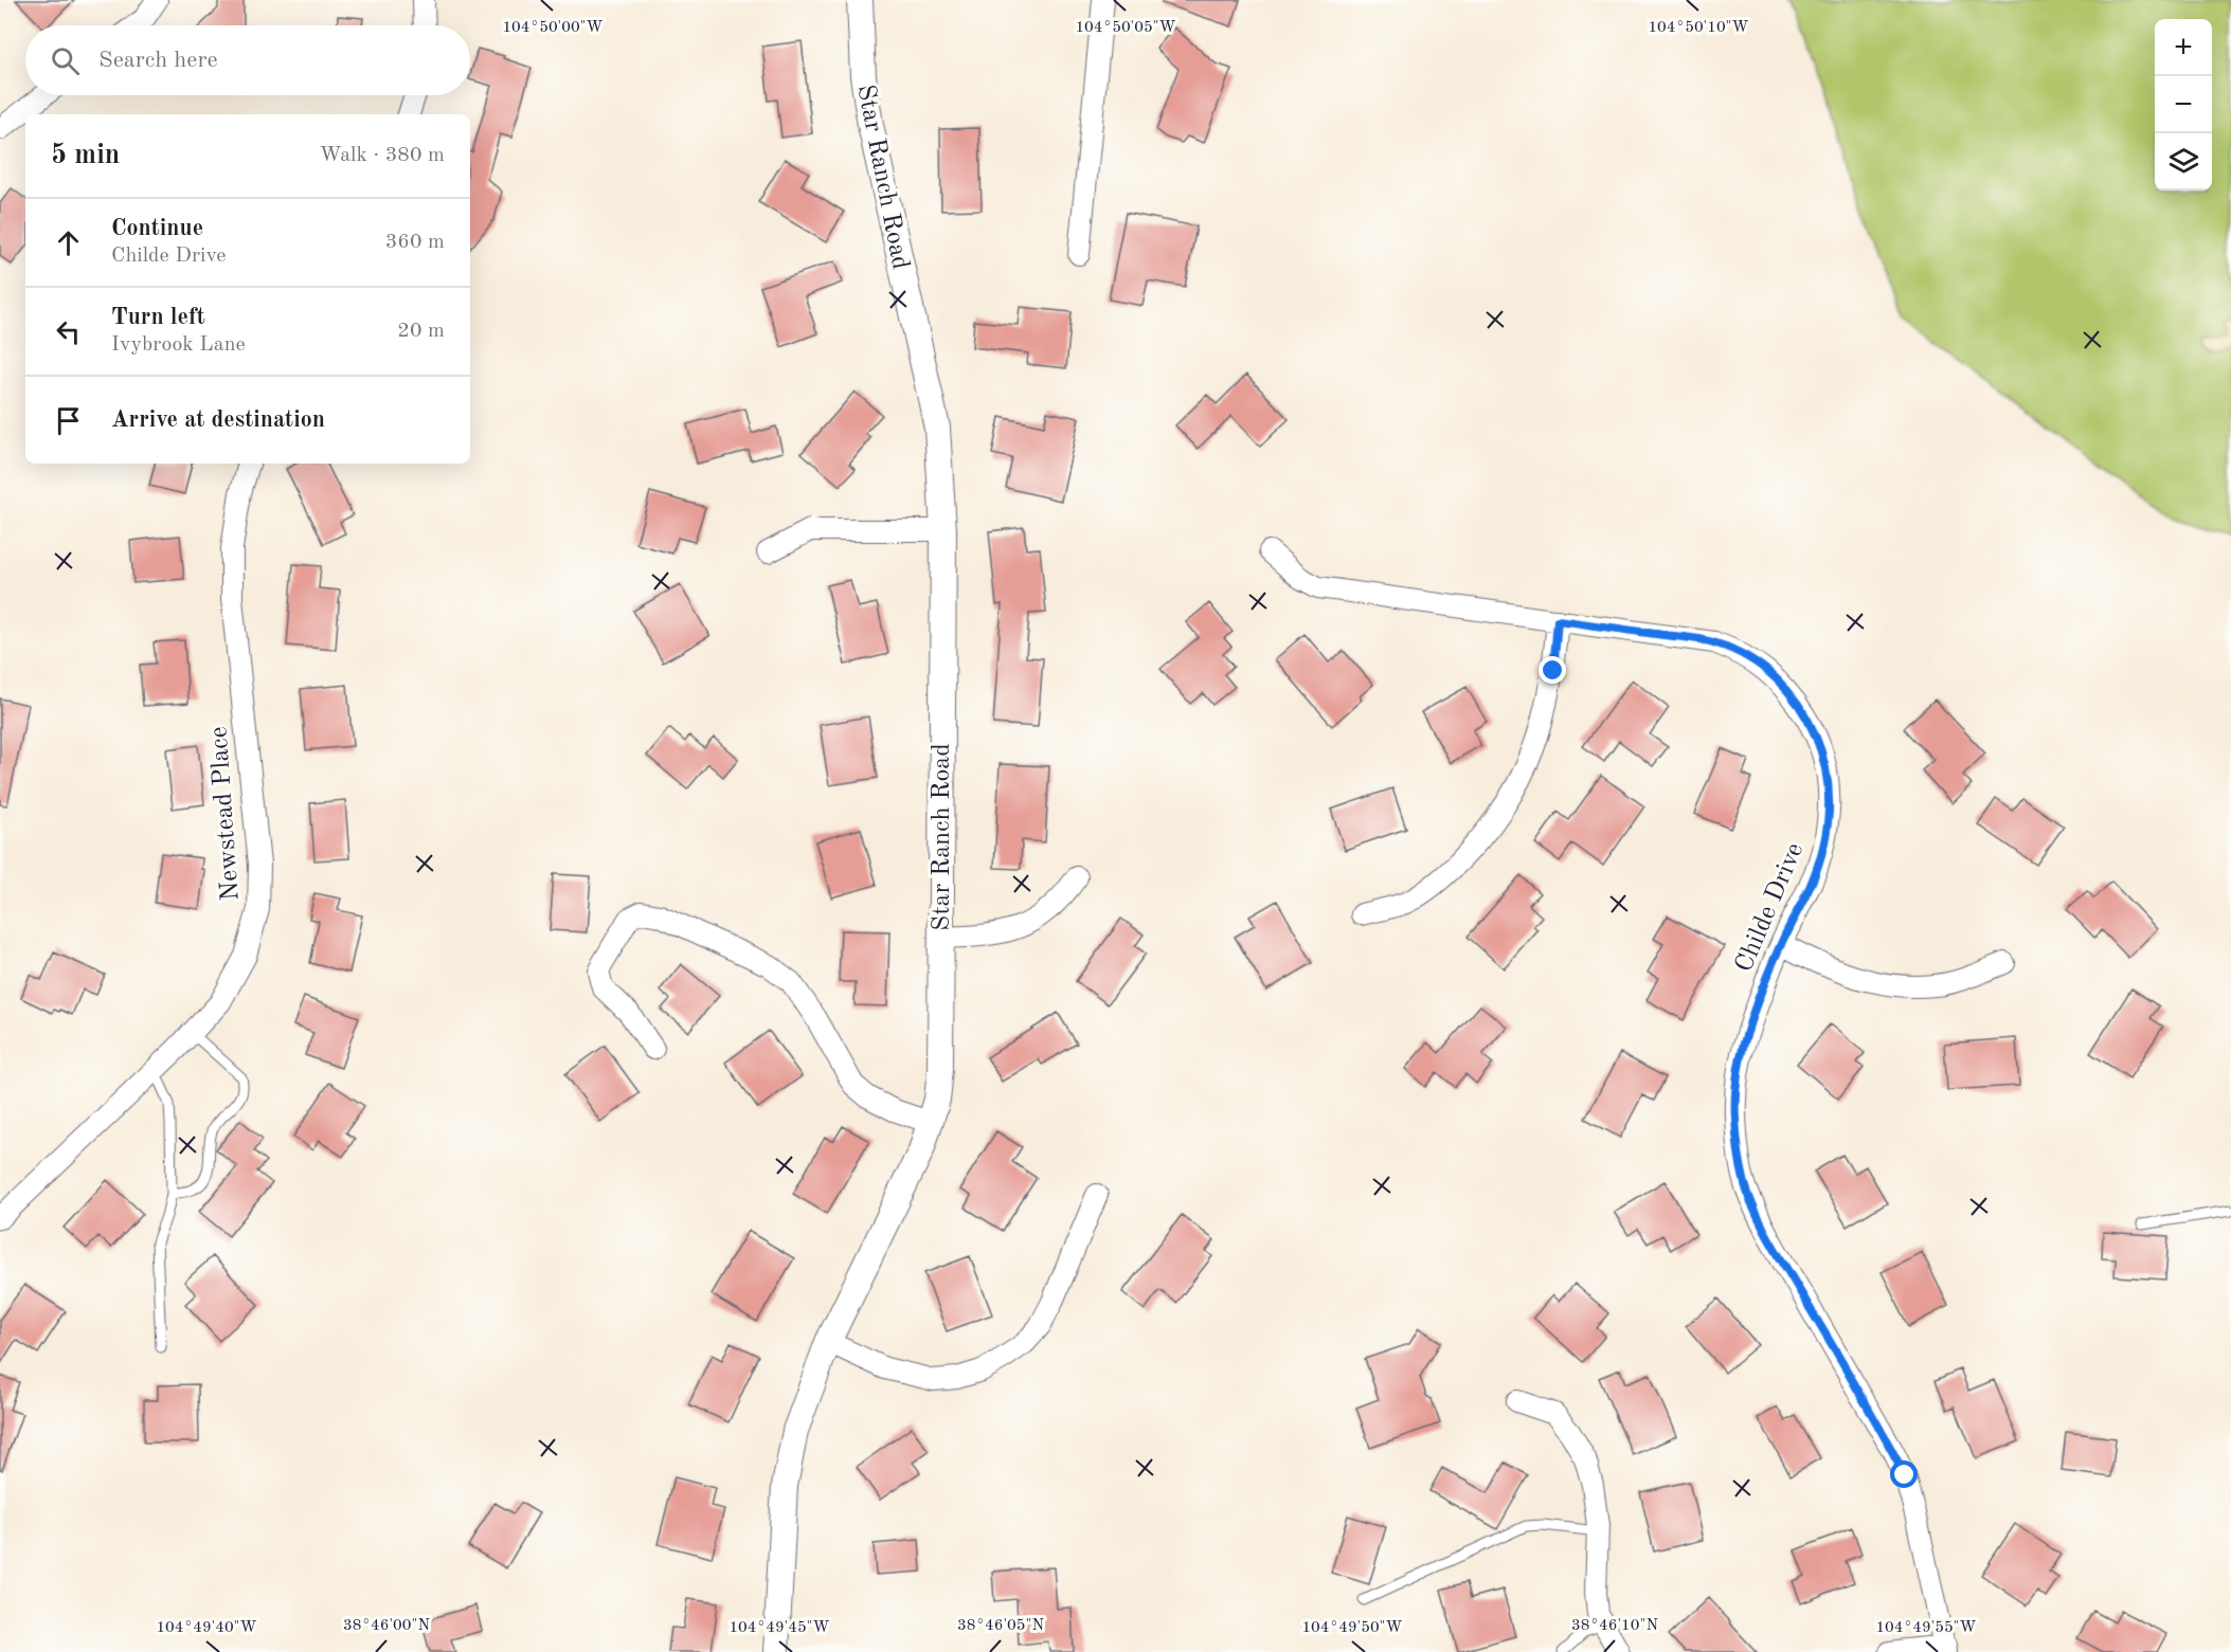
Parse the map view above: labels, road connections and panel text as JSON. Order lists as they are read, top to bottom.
{
  "streets": {
    "street": ["Star Ranch Road", "Newstead Place", "Childe Drive"]
  },
  "page": {
    "map_buttons": ["+", "−"],
    "search": "Search here",
    "heading": ["5 min", "Walk · 380 m"],
    "list": [
      ["Continue", "Childe Drive", "360 m"],
      ["Turn left", "Ivybrook Lane", "20 m"],
      "Arrive at destination"
    ]
  },
  "coordinates": [
    "104°50'00\"W",
    "104°50'05\"W",
    "104°50'10\"W",
    "38°46'00\"N",
    "38°46'05\"N",
    "38°46'10\"N",
    "104°49'40\"W",
    "104°49'45\"W",
    "104°49'50\"W",
    "104°49'55\"W"
  ]
}
